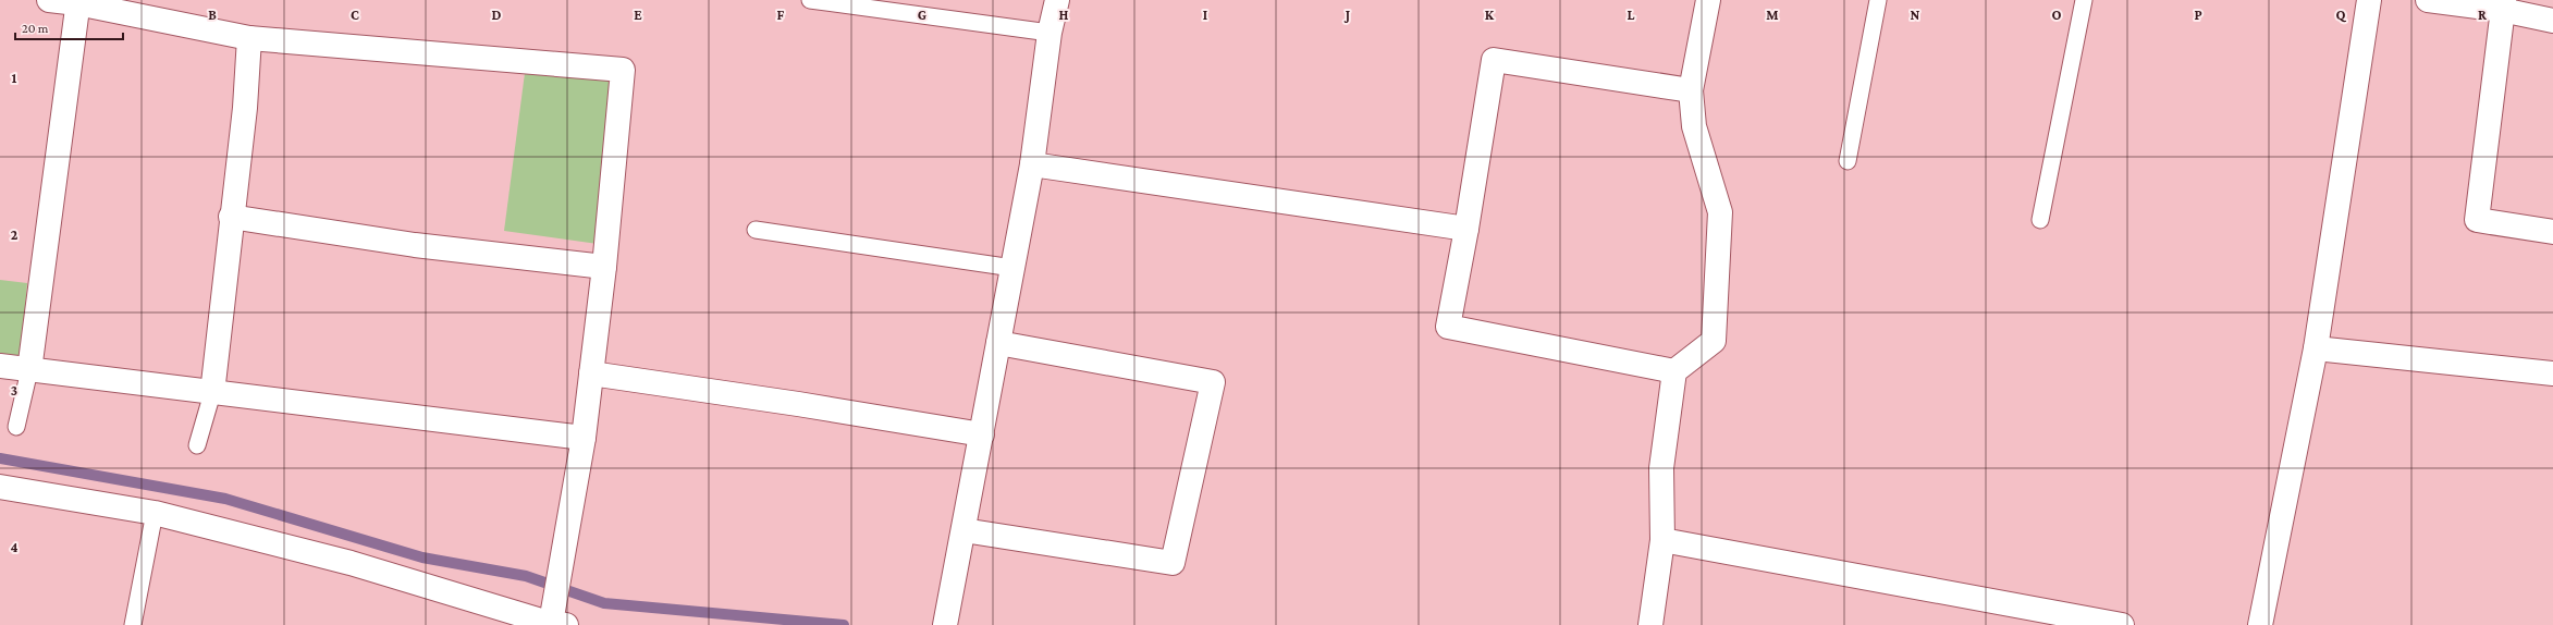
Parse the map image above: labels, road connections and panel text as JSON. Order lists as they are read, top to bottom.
{
  "scale_bar": "20 m",
  "grid": {
    "columns": [
      "B",
      "C",
      "D",
      "E",
      "F",
      "G",
      "H",
      "I",
      "J",
      "K",
      "L",
      "M",
      "N",
      "O",
      "P",
      "Q",
      "R"
    ],
    "rows": [
      "1",
      "2",
      "3",
      "4"
    ]
  }
}
